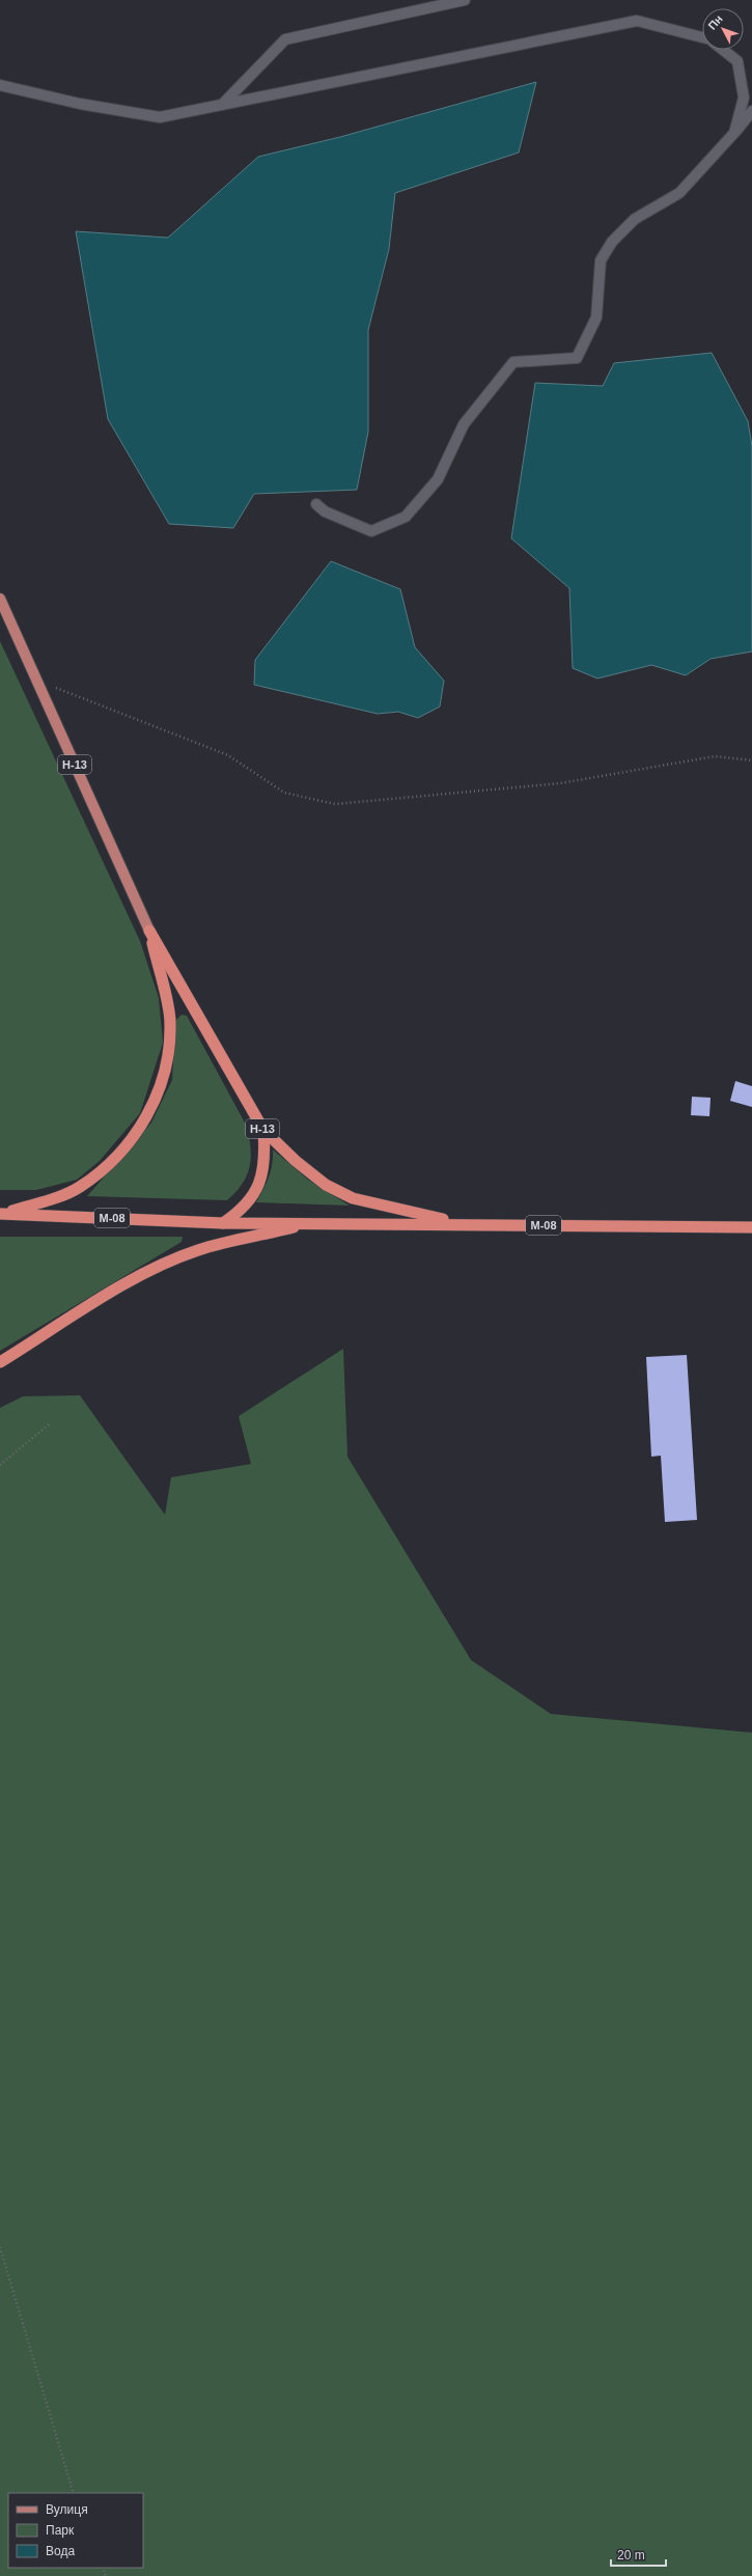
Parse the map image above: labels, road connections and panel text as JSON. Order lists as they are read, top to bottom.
{
  "streets": {
    "highway": ["Н-13", "М-08"]
  },
  "crossings": [
    ["Н-13", "М-08"]
  ],
  "legend": ["Вулиця", "Парк", "Вода"],
  "scale_bar": "20 m",
  "north": "top left"
}
